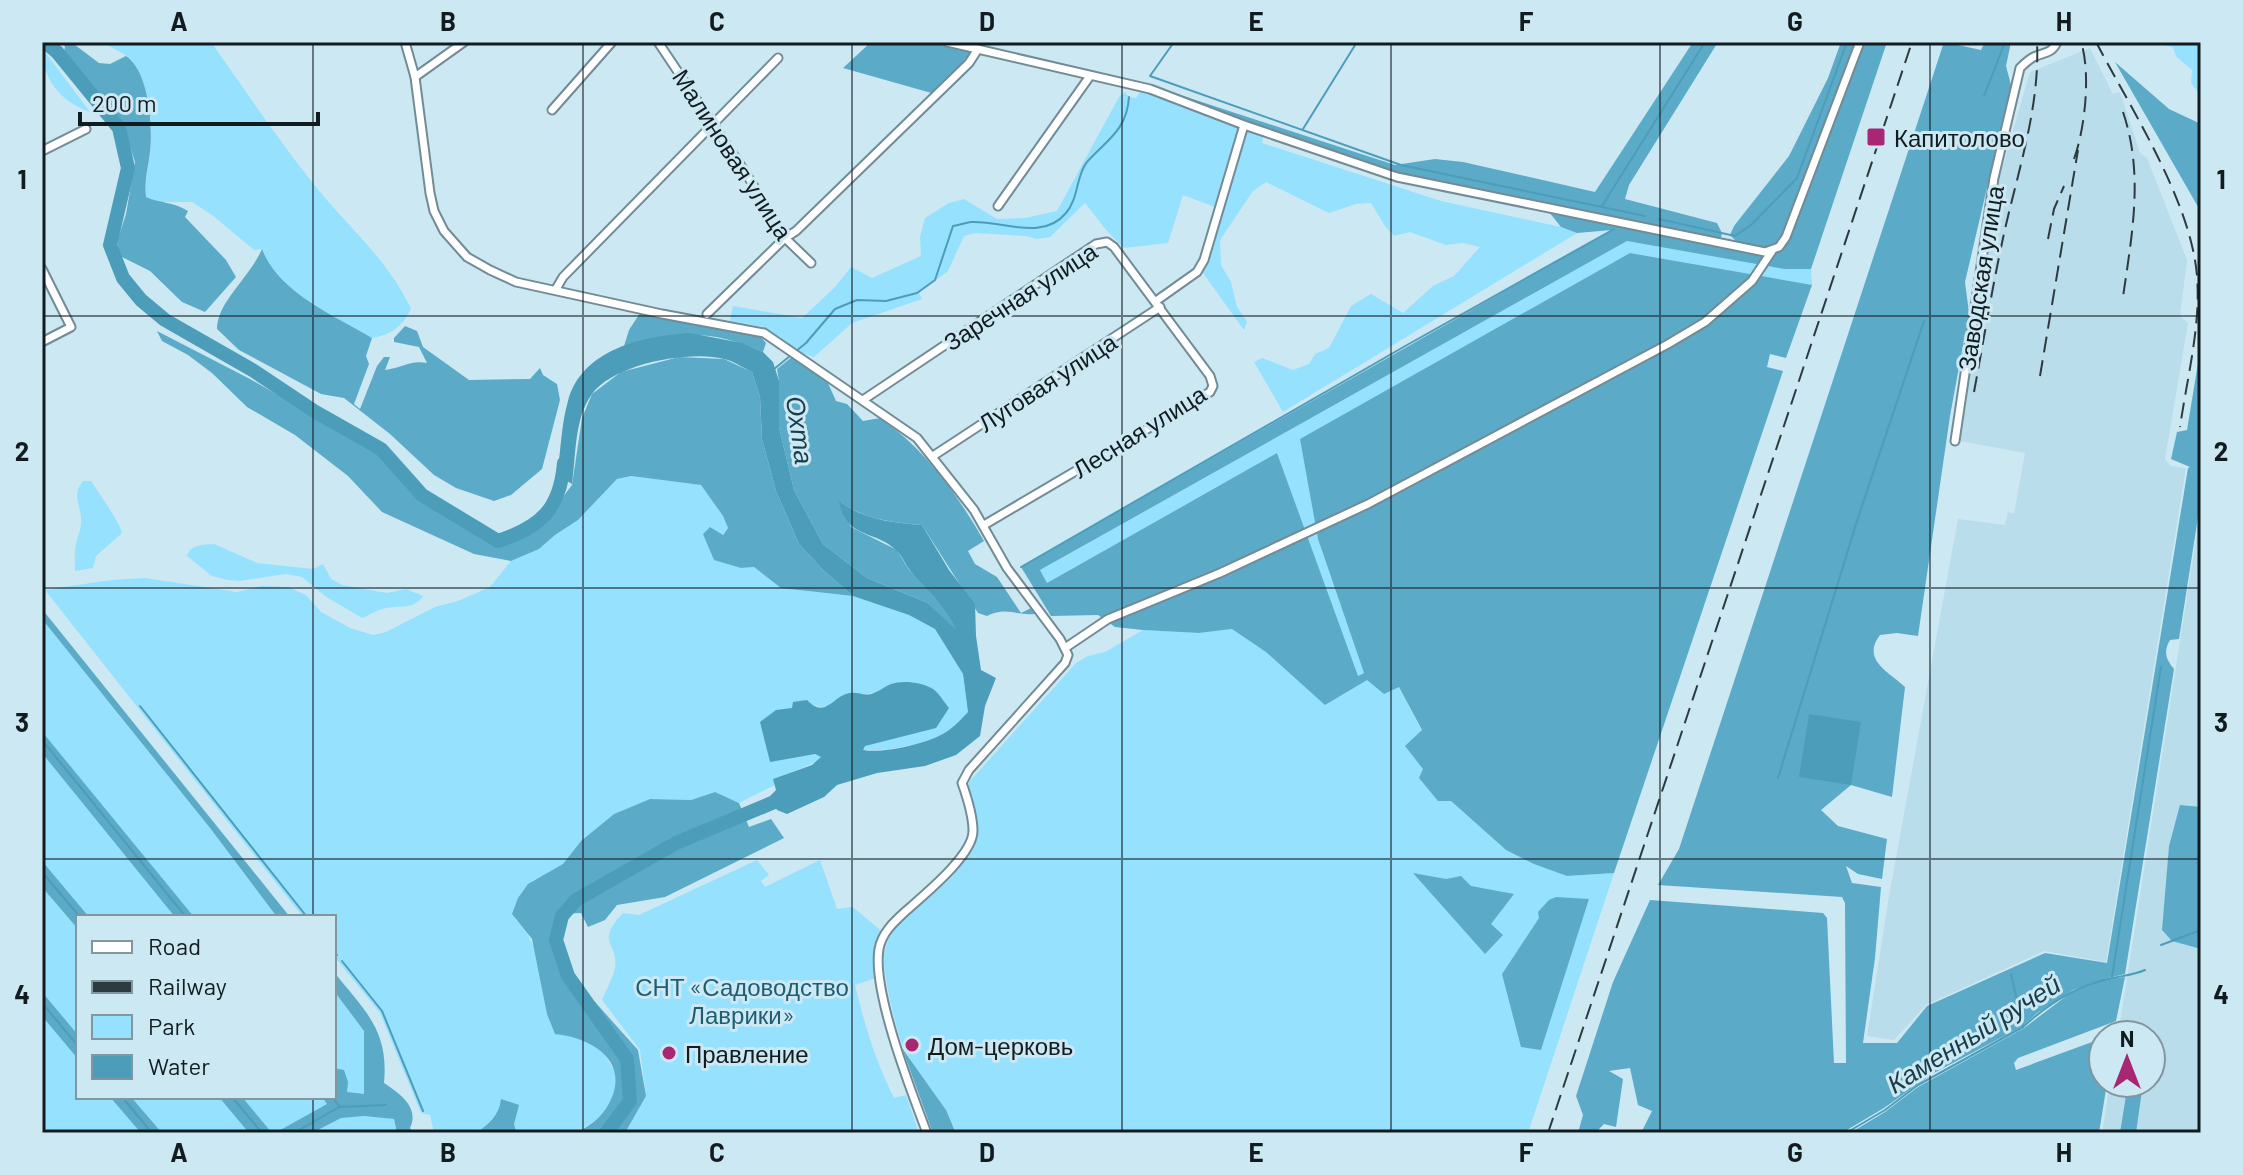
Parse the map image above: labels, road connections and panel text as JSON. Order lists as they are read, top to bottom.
{
  "streets": {
    "street": [
      "Малиновая улица",
      "Заводская улица",
      "Заречная улица",
      "Луговая улица",
      "Лесная улица"
    ]
  },
  "crossings": [
    ["Заречная улица", "Луговая улица"],
    ["Заречная улица", "Лесная улица"],
    ["Луговая улица", "Лесная улица"]
  ],
  "water": ["Охта", "Каменный ручей"],
  "parks": ["СНТ «Садоводство Лаврики»"],
  "places": {
    "transit": ["Капитолово"],
    "other": ["Дом-церковь", "Правление"]
  },
  "legend": [
    "Road",
    "Railway",
    "Park",
    "Water"
  ],
  "scale_bar": "200 m",
  "north": "top",
  "grid": {
    "columns": [
      "A",
      "B",
      "C",
      "D",
      "E",
      "F",
      "G",
      "H"
    ],
    "rows": [
      "1",
      "2",
      "3",
      "4"
    ]
  }
}
